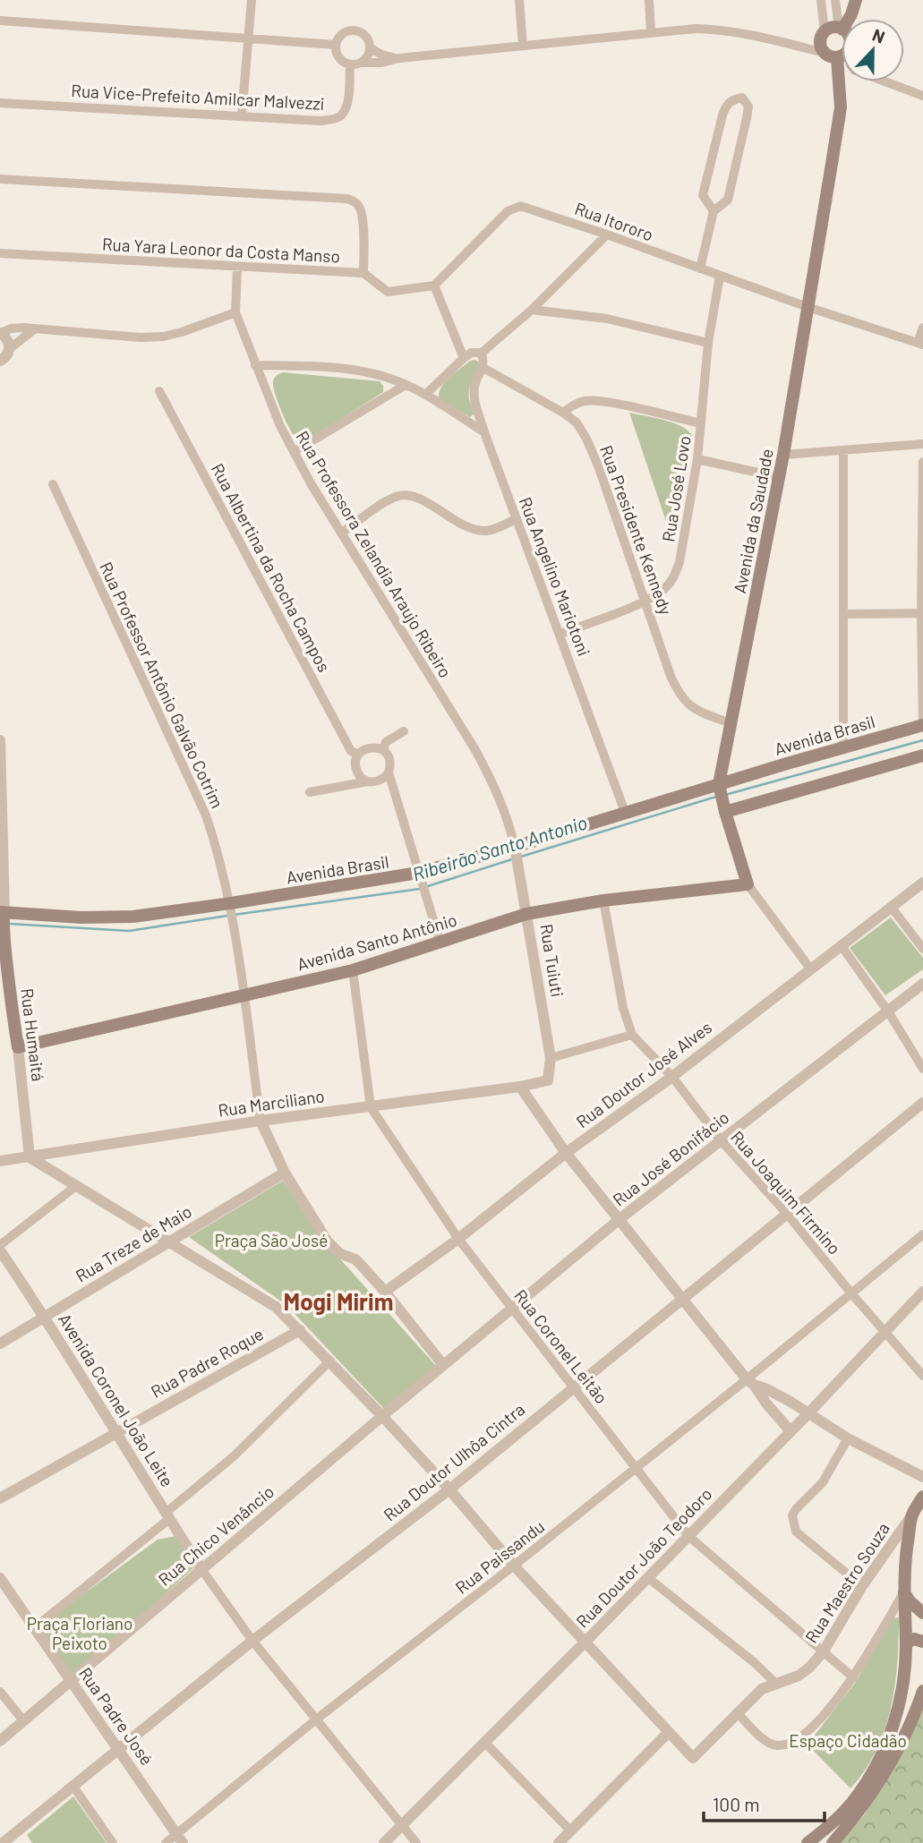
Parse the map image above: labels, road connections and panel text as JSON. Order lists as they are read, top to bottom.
{
  "streets": {
    "main road": [
      "Avenida da Saudade",
      "Avenida Brasil",
      "Avenida Santo Antônio",
      "Rua Humaitá"
    ],
    "street": [
      "Rua Vice-Prefeito Amilcar Malvezzi",
      "Rua Itororo",
      "Rua Yara Leonor da Costa Manso",
      "Rua José Lovo",
      "Rua Presidente Kennedy",
      "Rua Professora Zelandia Araujo Ribeiro",
      "Rua Albertina da Rocha Campos",
      "Rua Angelino Mariotoni",
      "Rua Professor Antônio Galvão Cotrim",
      "Rua Tuiuti",
      "Rua Doutor José Alves",
      "Rua Marciliano",
      "Rua José Bonifácio",
      "Rua Joaquim Firmino",
      "Rua Treze de Maio",
      "Rua Coronel Leitão",
      "Rua Padre Roque",
      "Avenida Coronel João Leite",
      "Rua Doutor Ulhôa Cintra",
      "Rua Chico Venâncio",
      "Rua Paissandu",
      "Rua Doutor João Teodoro",
      "Rua Maestro Souza",
      "Rua Padre José"
    ]
  },
  "crossings": [
    ["Rua Itororo", "Rua Yara Leonor da Costa Manso"],
    ["Rua Itororo", "Rua José Lovo"],
    ["Rua Itororo", "Avenida da Saudade"],
    ["Rua Yara Leonor da Costa Manso", "Rua Professora Zelandia Araujo Ribeiro"],
    ["Rua José Lovo", "Rua Presidente Kennedy"],
    ["Rua José Lovo", "Rua Angelino Mariotoni"],
    ["Avenida da Saudade", "Rua Presidente Kennedy"],
    ["Avenida da Saudade", "Avenida Brasil"],
    ["Avenida da Saudade", "Avenida Santo Antônio"],
    ["Avenida da Saudade", "Rua Doutor José Alves"],
    ["Rua Presidente Kennedy", "Rua Angelino Mariotoni"],
    ["Rua Professora Zelandia Araujo Ribeiro", "Avenida Brasil"],
    ["Rua Professora Zelandia Araujo Ribeiro", "Rua Tuiuti"],
    ["Rua Angelino Mariotoni", "Avenida Brasil"],
    ["Rua Professor Antônio Galvão Cotrim", "Avenida Brasil"],
    ["Rua Professor Antônio Galvão Cotrim", "Avenida Santo Antônio"],
    ["Rua Professor Antônio Galvão Cotrim", "Rua Marciliano"],
    ["Avenida Brasil", "Rua Tuiuti"],
    ["Avenida Brasil", "Rua Humaitá"],
    ["Avenida Santo Antônio", "Rua Tuiuti"],
    ["Avenida Santo Antônio", "Rua Humaitá"],
    ["Avenida Santo Antônio", "Rua Coronel Leitão"],
    ["Rua Tuiuti", "Rua Marciliano"],
    ["Rua Humaitá", "Rua Marciliano"],
    ["Rua Doutor José Alves", "Rua Joaquim Firmino"],
    ["Rua Doutor José Alves", "Rua Coronel Leitão"],
    ["Rua Marciliano", "Rua Coronel Leitão"],
    ["Rua José Bonifácio", "Rua Joaquim Firmino"],
    ["Rua José Bonifácio", "Rua Coronel Leitão"],
    ["Rua José Bonifácio", "Rua Chico Venâncio"],
    ["Rua Joaquim Firmino", "Rua Doutor Ulhôa Cintra"],
    ["Rua Joaquim Firmino", "Rua Paissandu"],
    ["Rua Joaquim Firmino", "Rua Doutor João Teodoro"],
    ["Rua Treze de Maio", "Avenida Coronel João Leite"],
    ["Rua Coronel Leitão", "Rua Doutor Ulhôa Cintra"],
    ["Rua Coronel Leitão", "Rua Paissandu"],
    ["Rua Coronel Leitão", "Rua Doutor João Teodoro"],
    ["Rua Coronel Leitão", "Rua Maestro Souza"],
    ["Rua Padre Roque", "Avenida Coronel João Leite"],
    ["Avenida Coronel João Leite", "Rua Chico Venâncio"],
    ["Rua Doutor Ulhôa Cintra", "Rua Padre José"],
    ["Rua Chico Venâncio", "Rua Padre José"],
    ["Rua Paissandu", "Rua Padre José"]
  ],
  "districts": ["Mogi Mirim"],
  "water": ["Ribeirão Santo Antonio"],
  "parks": ["Praça São José", "Praça Floriano Peixoto", "Espaço Cidadão"],
  "scale_bar": "100 m",
  "north": "top"
}
